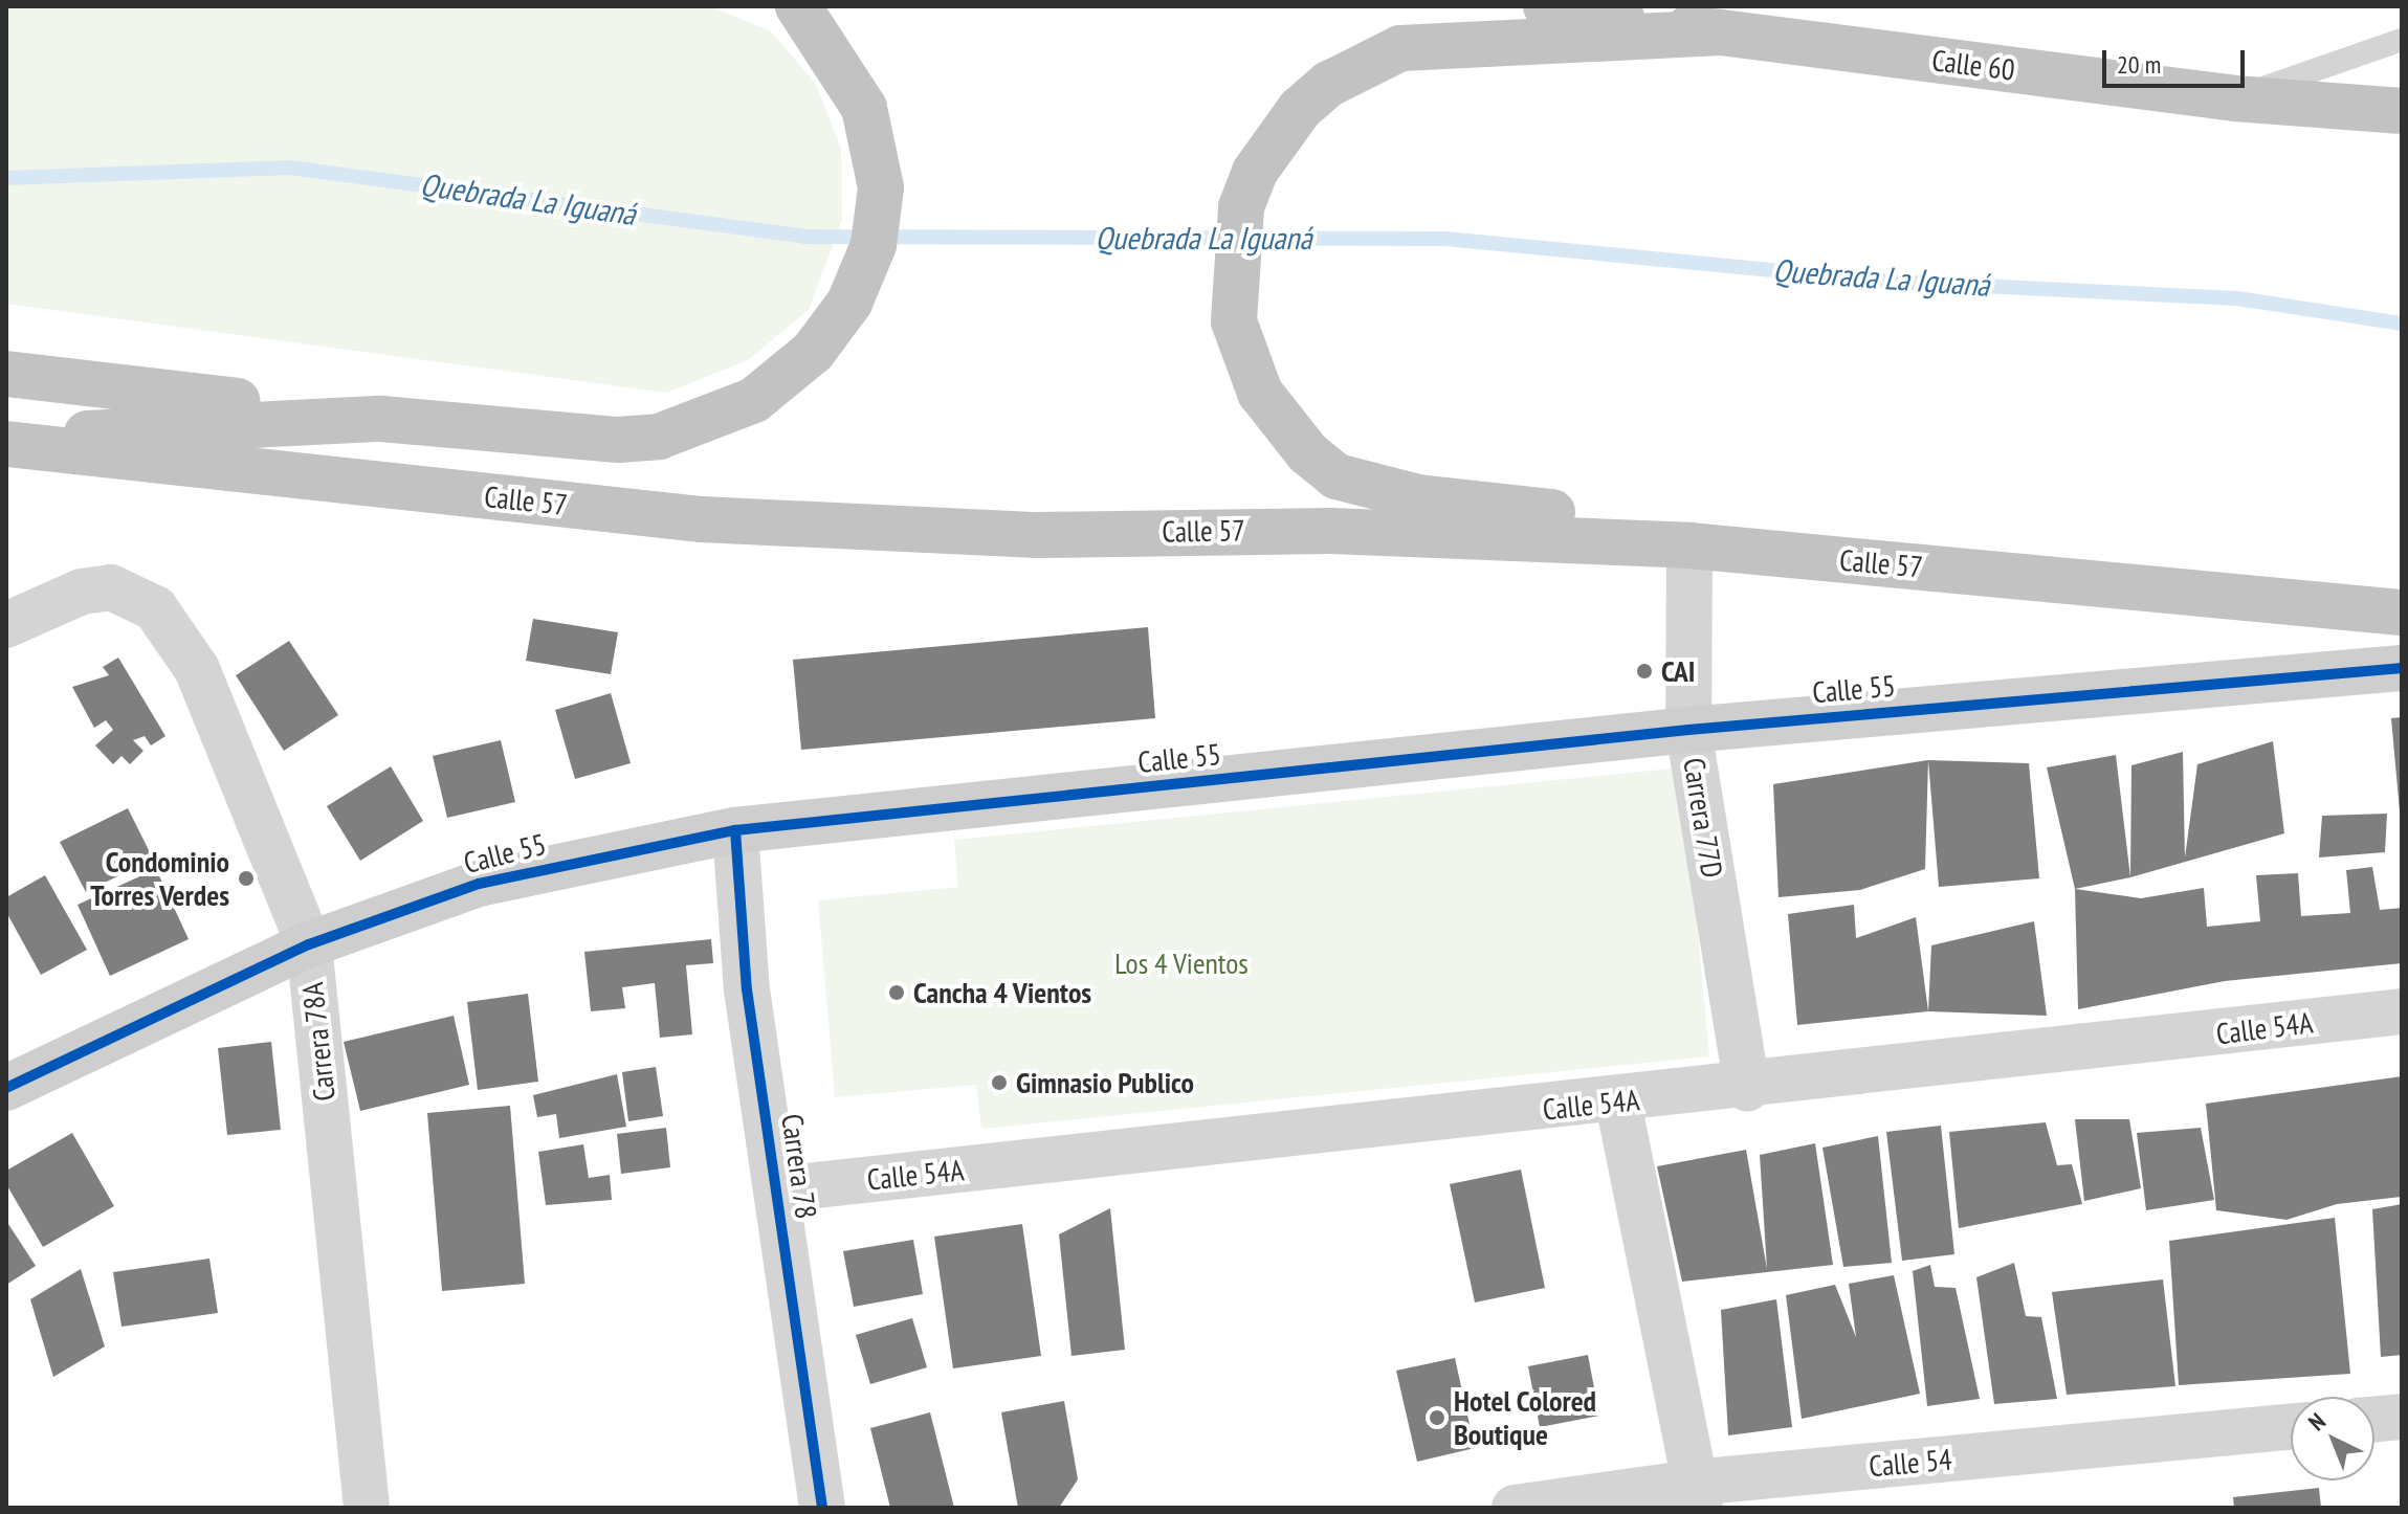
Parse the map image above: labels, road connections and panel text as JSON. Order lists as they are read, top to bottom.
{
  "streets": {
    "highway": ["Calle 60", "Calle 57"],
    "street": [
      "Calle 55",
      "Carrera 77D",
      "Calle 54A",
      "Carrera 78A",
      "Carrera 78",
      "Calle 54"
    ]
  },
  "crossings": [
    ["Calle 57", "Carrera 77D"],
    ["Calle 55", "Carrera 77D"],
    ["Calle 55", "Carrera 78A"],
    ["Calle 55", "Carrera 78"],
    ["Carrera 77D", "Calle 54A"],
    ["Calle 54A", "Carrera 78"]
  ],
  "water": ["Quebrada La Iguaná"],
  "parks": ["Los 4 Vientos"],
  "places": [
    "CAI",
    "Condominio Torres Verdes",
    "Cancha 4 Vientos",
    "Gimnasio Publico",
    "Hotel Colored Boutique"
  ],
  "scale_bar": "20 m",
  "north": "top left"
}
